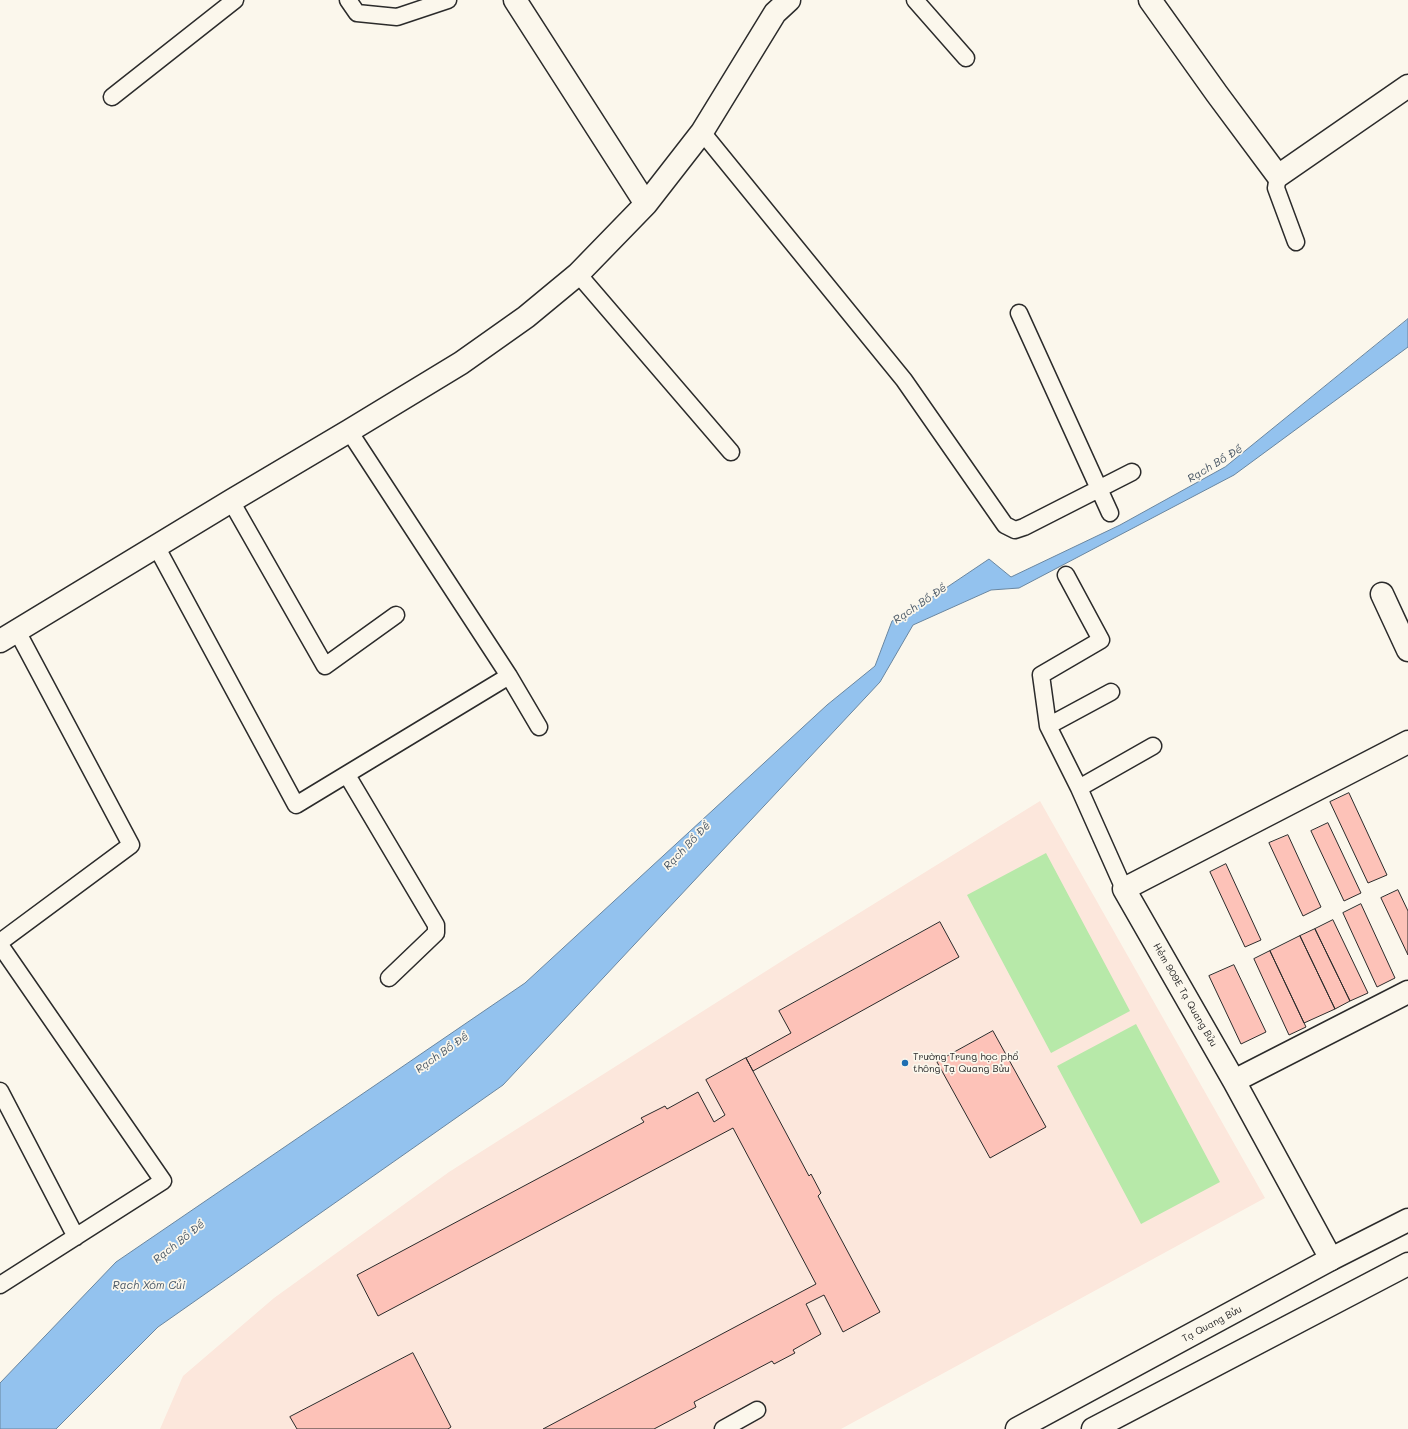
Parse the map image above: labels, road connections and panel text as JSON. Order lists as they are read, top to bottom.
{
  "streets": {
    "street": ["Hẻm 909E Tạ Quang Bửu", "Tạ Quang Bửu"]
  },
  "crossings": [
    ["Hẻm 909E Tạ Quang Bửu", "Tạ Quang Bửu"]
  ],
  "water": ["Rạch Bồ Đề", "Rạch Xóm Củi"],
  "places": ["Trường Trung học phổ thông Tạ Quang Bửu"]
}
